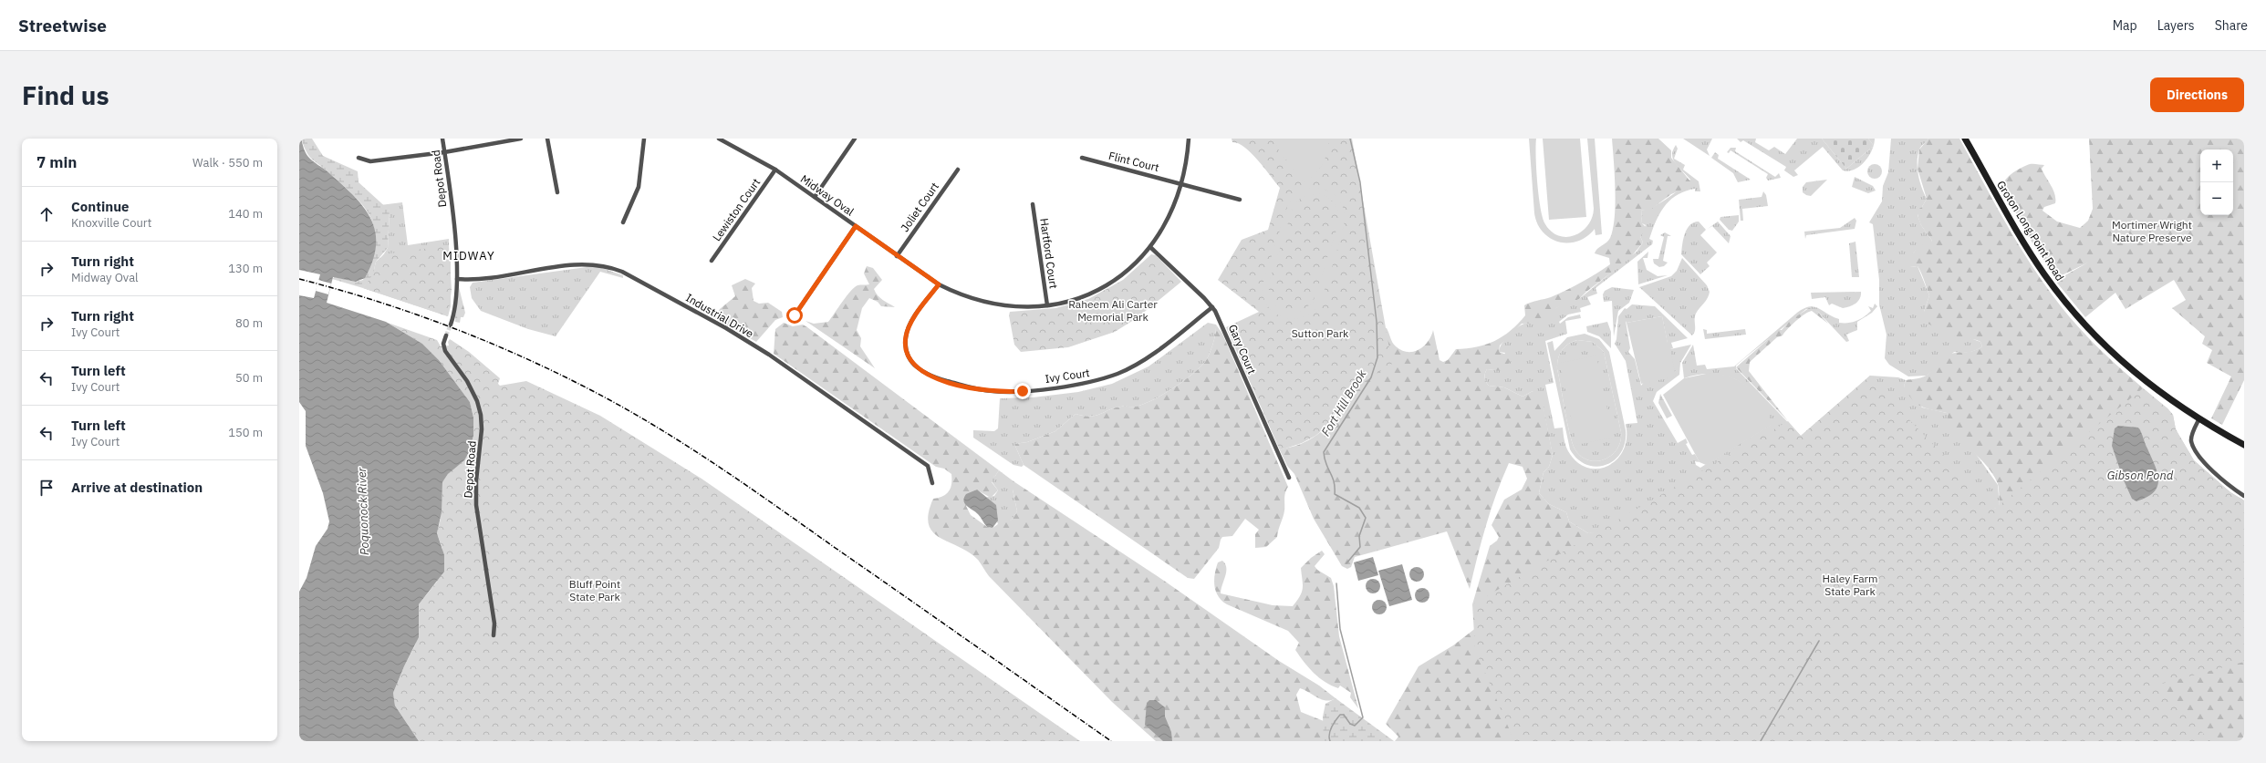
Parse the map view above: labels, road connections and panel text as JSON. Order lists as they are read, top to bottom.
{
  "streets": {
    "main road": ["Groton Long Point Road"],
    "street": [
      "Flint Court",
      "Depot Road",
      "Midway Oval",
      "Joliet Court",
      "Lewiston Court",
      "Hartford Court",
      "Industrial Drive",
      "Gary Court",
      "Ivy Court"
    ]
  },
  "crossings": [
    ["Flint Court", "Midway Oval"],
    ["Depot Road", "Industrial Drive"],
    ["Midway Oval", "Joliet Court"],
    ["Midway Oval", "Lewiston Court"],
    ["Midway Oval", "Hartford Court"],
    ["Midway Oval", "Gary Court"],
    ["Midway Oval", "Ivy Court"],
    ["Gary Court", "Ivy Court"]
  ],
  "districts": ["MIDWAY"],
  "water": ["Fort Hill Brook", "Gibson Pond", "Poquonock River"],
  "parks": [
    "Mortimer Wright Nature Preserve",
    "Raheem Ali Carter Memorial Park",
    "Sutton Park",
    "Haley Farm State Park",
    "Bluff Point State Park"
  ],
  "page": {
    "header": "Streetwise",
    "nav": ["Map", "Layers", "Share"],
    "buttons": "Directions",
    "title": "Find us",
    "heading": ["7 min", "Walk · 550 m"],
    "map_buttons": ["+", "−"],
    "list": [
      ["Continue", "Knoxville Court", "140 m"],
      ["Turn right", "Midway Oval", "130 m"],
      ["Turn right", "Ivy Court", "80 m"],
      ["Turn left", "Ivy Court", "50 m"],
      ["Turn left", "Ivy Court", "150 m"],
      "Arrive at destination"
    ]
  }
}
